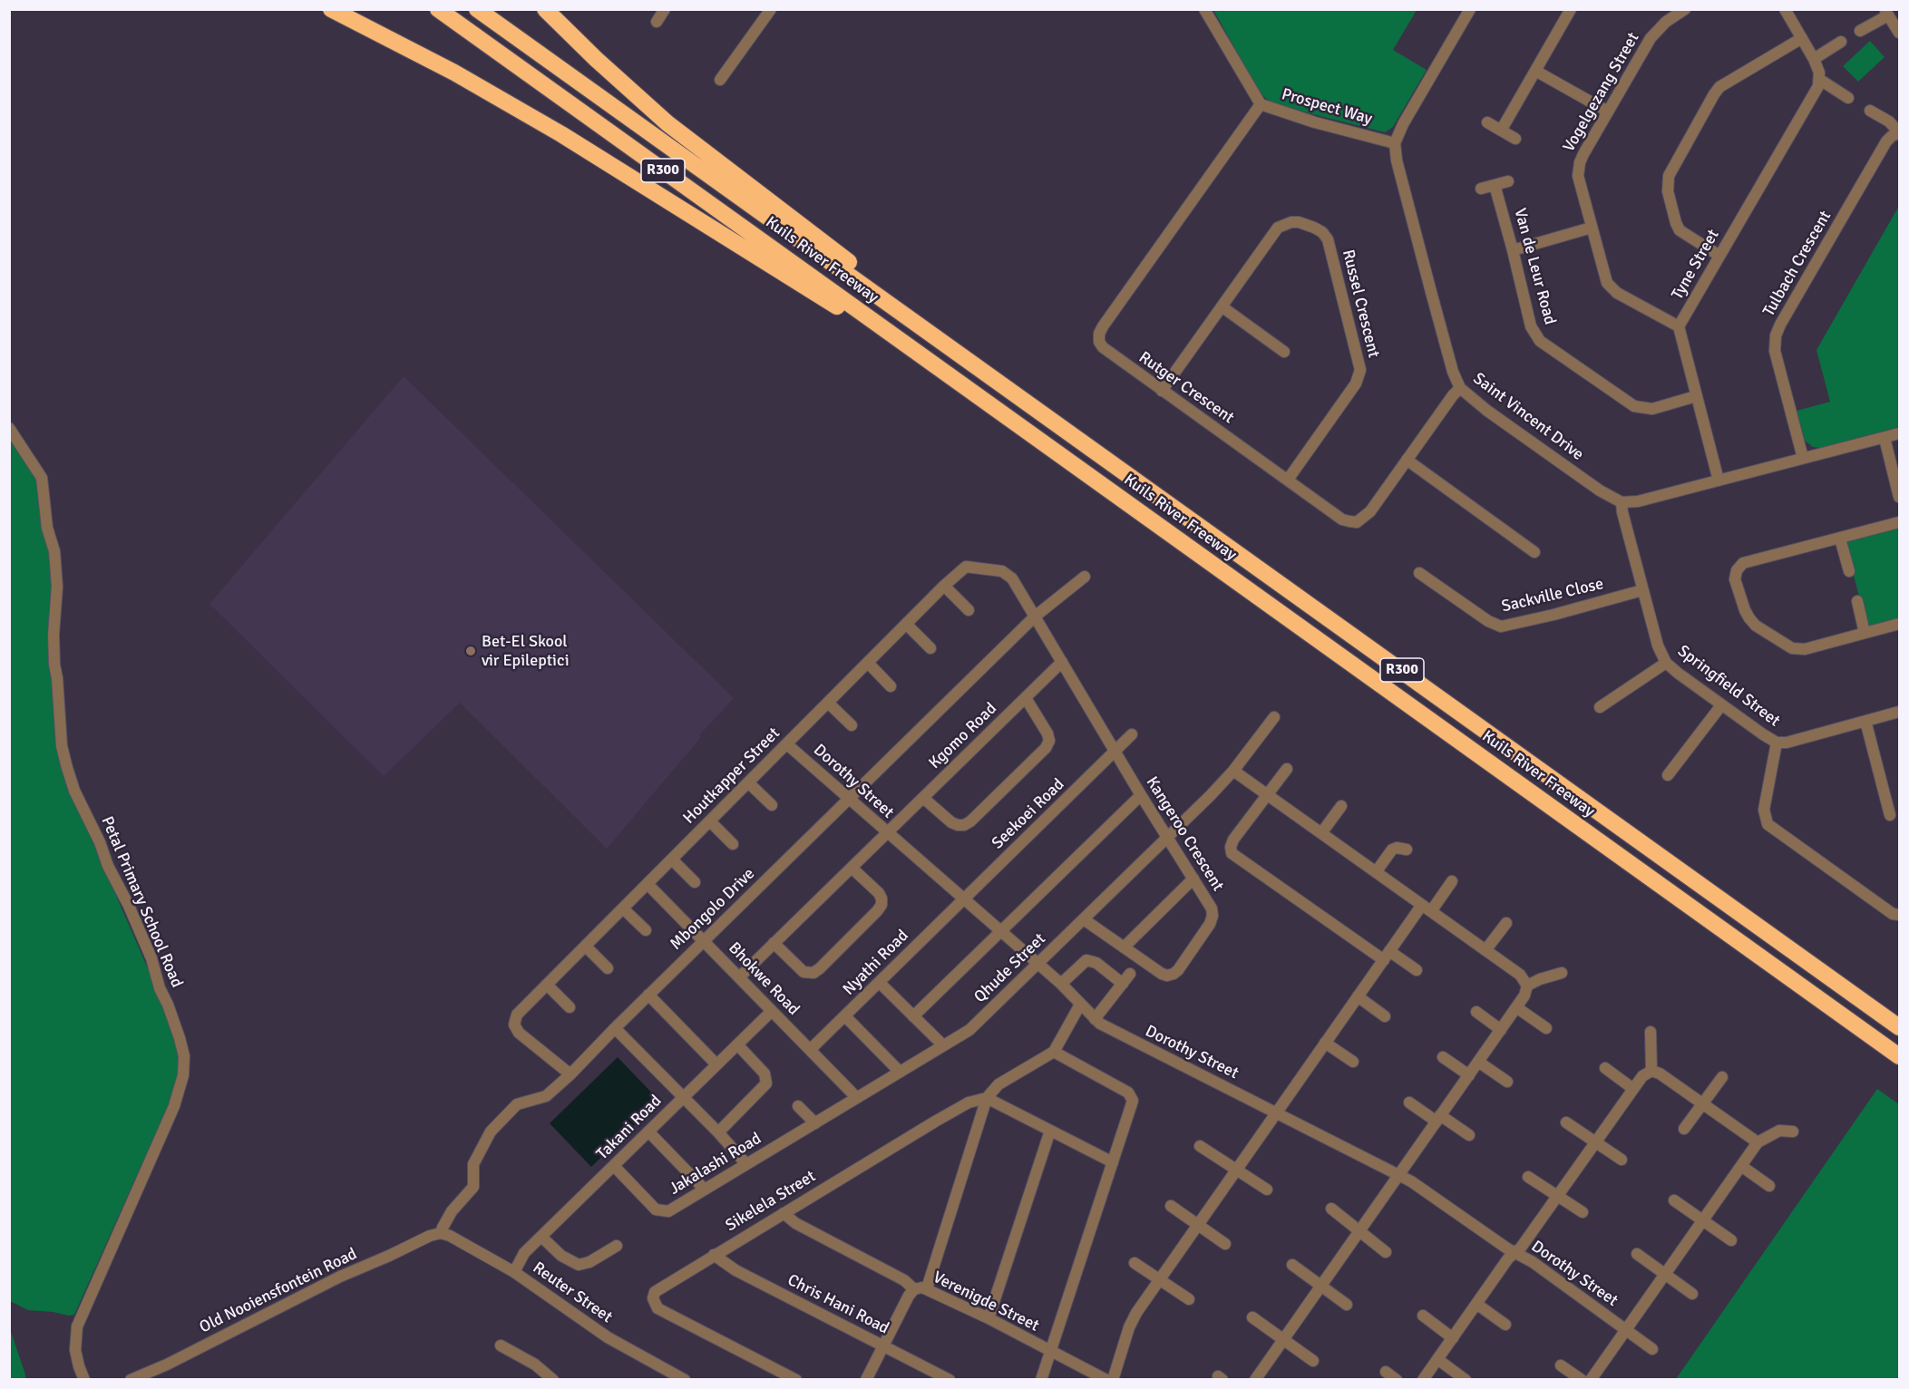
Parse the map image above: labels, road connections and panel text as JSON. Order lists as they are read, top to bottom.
{
  "streets": {
    "highway": ["R300", "Kuils River Freeway"],
    "street": [
      "Vogelgezang Street",
      "Prospect Way",
      "Tulbach Crescent",
      "Tyne Street",
      "Van de Leur Road",
      "Russel Crescent",
      "Rutger Crescent",
      "Saint Vincent Drive",
      "Sackville Close",
      "Springfield Street",
      "Kgomo Road",
      "Houtkapper Street",
      "Dorothy Street",
      "Seekoei Road",
      "Kangeroo Crescent",
      "Petal Primary School Road",
      "Mbongolo Drive",
      "Nyathi Road",
      "Qhude Street",
      "Bhokwe Road",
      "Takani Road",
      "Jakalashi Road",
      "Sikelela Street",
      "Old Nooiensfontein Road",
      "Reuter Street",
      "Verenigde Street",
      "Chris Hani Road"
    ]
  },
  "crossings": [
    ["Vogelgezang Street", "Tyne Street"],
    ["Prospect Way", "Rutger Crescent"],
    ["Prospect Way", "Saint Vincent Drive"],
    ["Tyne Street", "Van de Leur Road"],
    ["Russel Crescent", "Rutger Crescent"],
    ["Rutger Crescent", "Saint Vincent Drive"],
    ["Saint Vincent Drive", "Springfield Street"],
    ["Sackville Close", "Springfield Street"],
    ["Kgomo Road", "Dorothy Street"],
    ["Kgomo Road", "Kangeroo Crescent"],
    ["Kgomo Road", "Bhokwe Road"],
    ["Houtkapper Street", "Dorothy Street"],
    ["Houtkapper Street", "Kangeroo Crescent"],
    ["Houtkapper Street", "Mbongolo Drive"],
    ["Houtkapper Street", "Bhokwe Road"],
    ["Dorothy Street", "Seekoei Road"],
    ["Dorothy Street", "Mbongolo Drive"],
    ["Dorothy Street", "Nyathi Road"],
    ["Dorothy Street", "Qhude Street"],
    ["Seekoei Road", "Kangeroo Crescent"],
    ["Seekoei Road", "Nyathi Road"],
    ["Kangeroo Crescent", "Mbongolo Drive"],
    ["Kangeroo Crescent", "Qhude Street"],
    ["Mbongolo Drive", "Bhokwe Road"],
    ["Mbongolo Drive", "Old Nooiensfontein Road"],
    ["Mbongolo Drive", "Reuter Street"],
    ["Nyathi Road", "Bhokwe Road"],
    ["Qhude Street", "Bhokwe Road"],
    ["Qhude Street", "Jakalashi Road"],
    ["Bhokwe Road", "Takani Road"],
    ["Bhokwe Road", "Jakalashi Road"],
    ["Takani Road", "Jakalashi Road"],
    ["Takani Road", "Reuter Street"],
    ["Sikelela Street", "Chris Hani Road"],
    ["Old Nooiensfontein Road", "Reuter Street"],
    ["Verenigde Street", "Chris Hani Road"]
  ],
  "places": ["Bet-El Skool vir Epileptici"]
}
